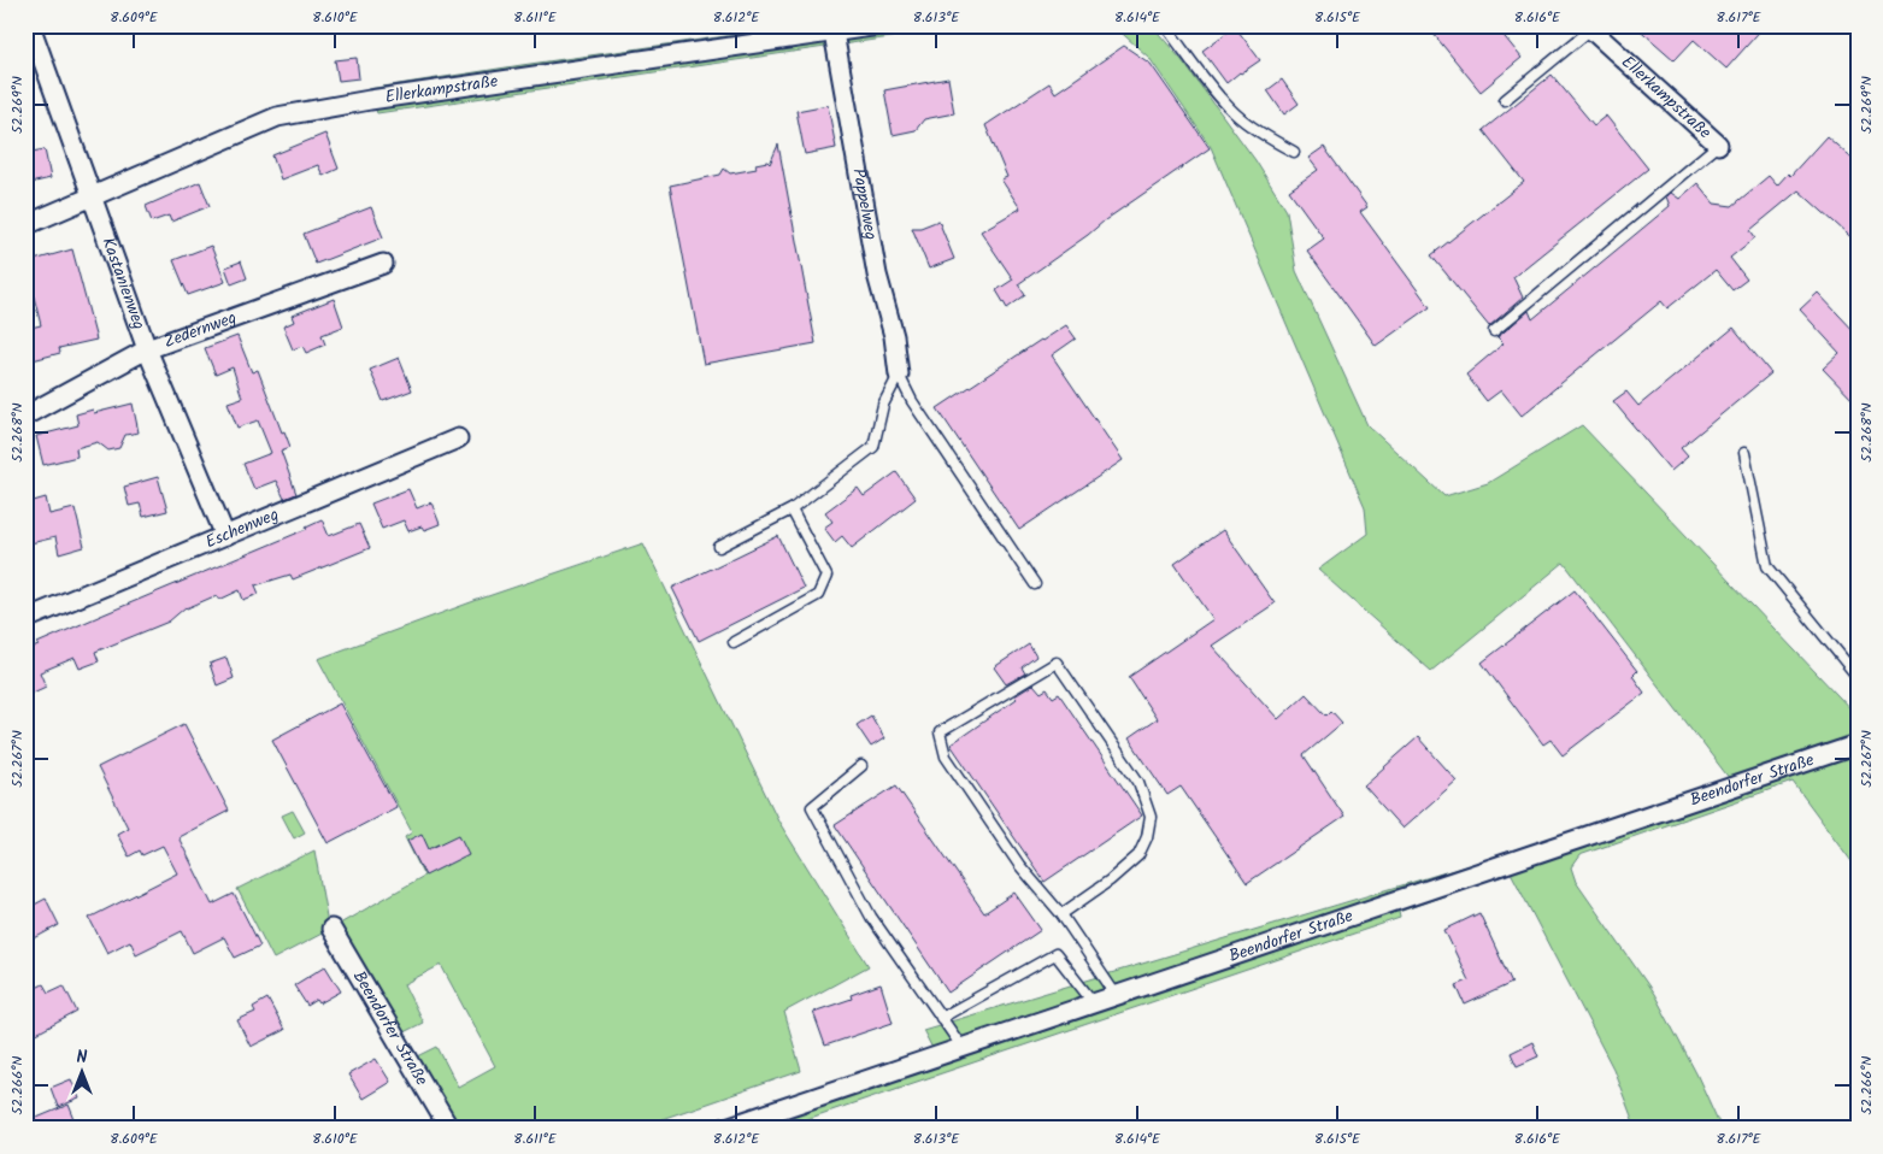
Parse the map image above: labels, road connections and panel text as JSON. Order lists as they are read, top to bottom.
{
  "streets": {
    "street": [
      "Ellerkampstraße",
      "Pappelweg",
      "Kastanienweg",
      "Zedernweg",
      "Eschenweg",
      "Beendorfer Straße"
    ]
  },
  "crossings": [
    ["Ellerkampstraße", "Pappelweg"],
    ["Ellerkampstraße", "Kastanienweg"],
    ["Kastanienweg", "Zedernweg"],
    ["Kastanienweg", "Eschenweg"]
  ],
  "north": "top",
  "coordinates": [
    "8.609°E",
    "8.610°E",
    "8.611°E",
    "8.612°E",
    "8.613°E",
    "8.614°E",
    "8.615°E",
    "8.616°E",
    "8.617°E",
    "52.269°N",
    "52.268°N",
    "52.267°N",
    "52.266°N"
  ]
}
